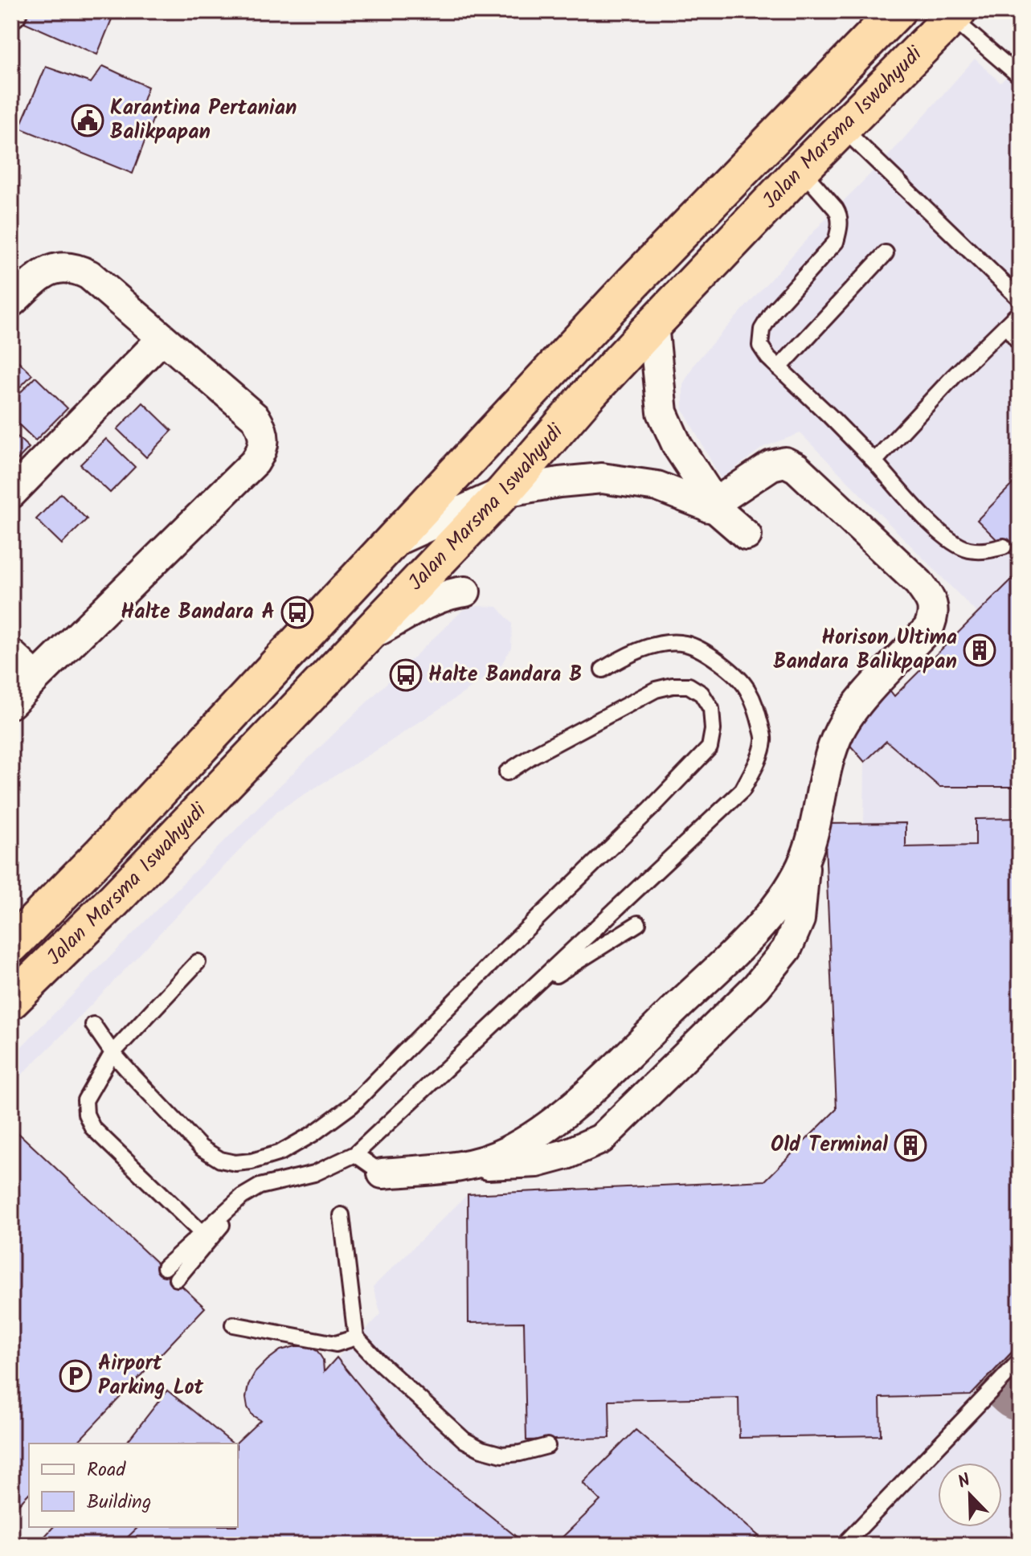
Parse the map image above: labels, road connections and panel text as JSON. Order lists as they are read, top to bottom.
{
  "streets": {
    "highway": ["Jalan Marsma Iswahyudi"]
  },
  "places": {
    "public building": ["Karantina Pertanian Balikpapan"],
    "bus stop": ["Halte Bandara A", "Halte Bandara B"],
    "building": ["Horison Ultima Bandara Balikpapan", "Old Terminal"],
    "parking": ["Airport Parking Lot"]
  },
  "legend": ["Road", "Building"],
  "north": "top left"
}
